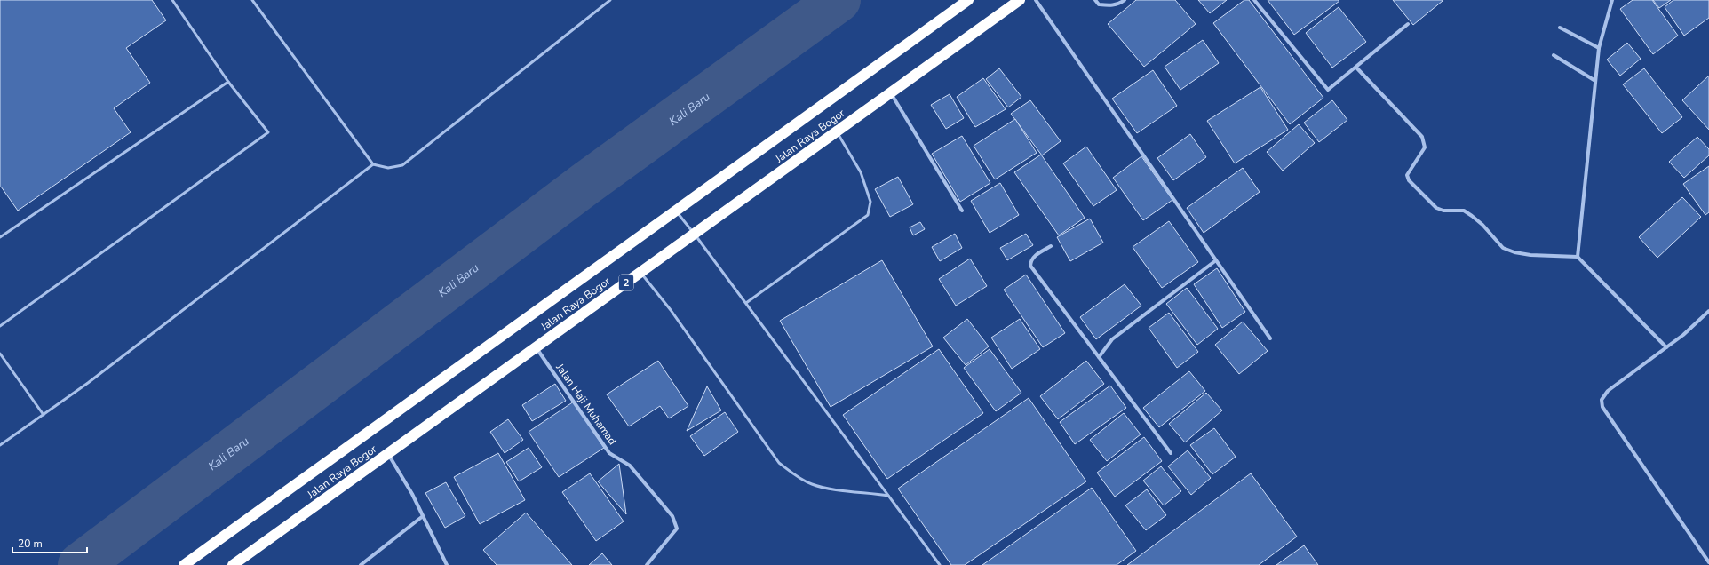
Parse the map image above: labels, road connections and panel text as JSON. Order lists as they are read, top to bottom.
{
  "streets": {
    "highway": ["Jalan Raya Bogor", "2"],
    "street": ["Jalan Haji Muhamad"]
  },
  "crossings": [
    ["Jalan Raya Bogor", "Jalan Haji Muhamad"]
  ],
  "water": ["Kali Baru"],
  "scale_bar": "20 m"
}
